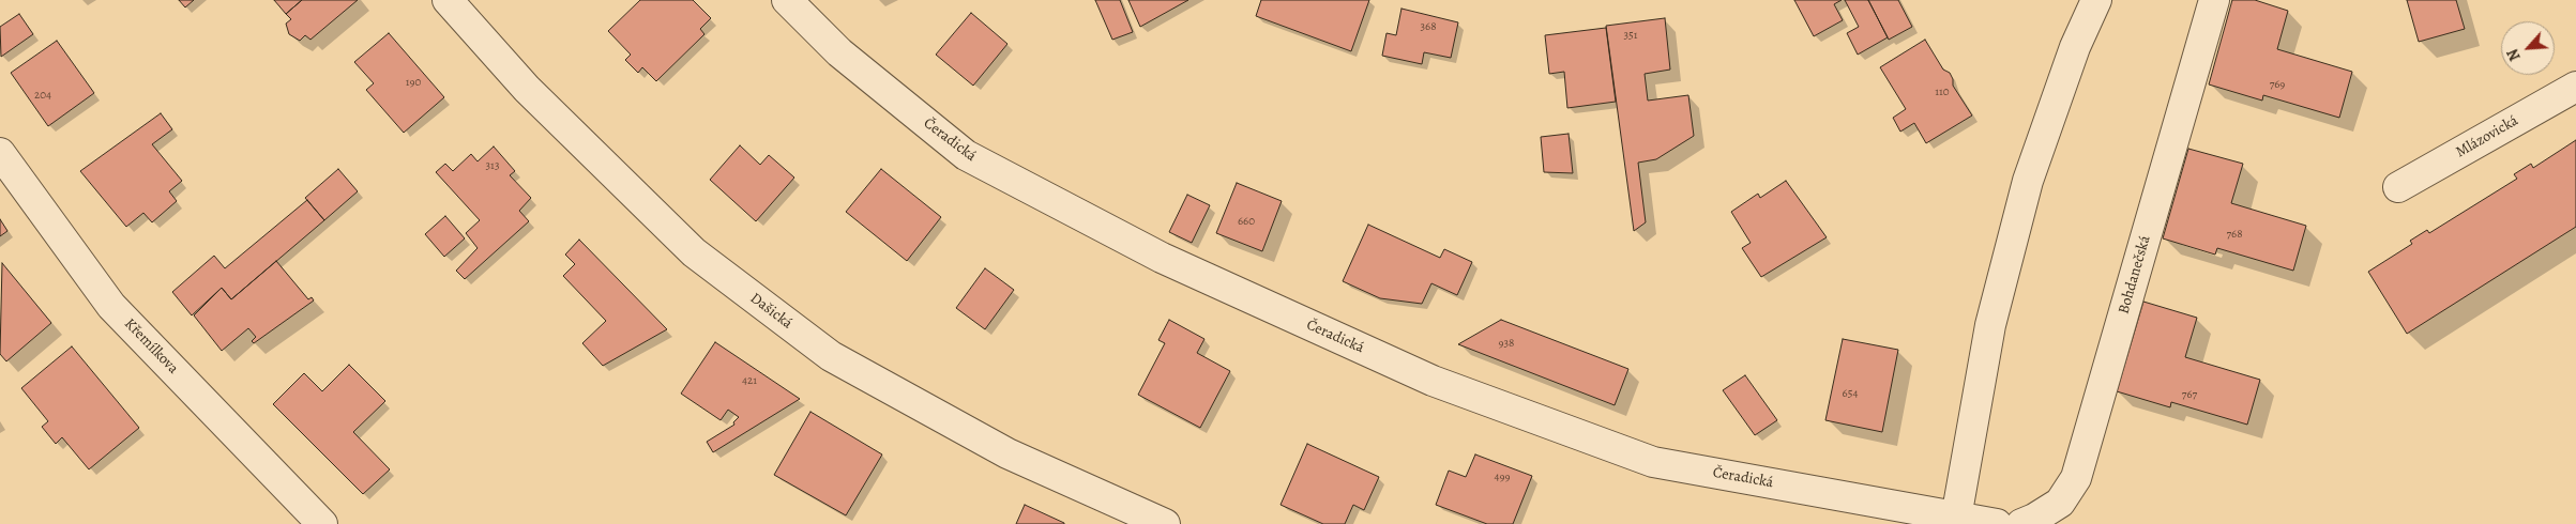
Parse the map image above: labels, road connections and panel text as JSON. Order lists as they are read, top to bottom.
{
  "streets": {
    "street": [
      "Mlázovická",
      "Čeradická",
      "Bohdanečská",
      "Dašická",
      "Křemílkova"
    ]
  },
  "house_numbers": [
    "368",
    "351",
    "190",
    "769",
    "110",
    "204",
    "313",
    "660",
    "768",
    "938",
    "421",
    "654",
    "767",
    "499"
  ],
  "north": "bottom left"
}
